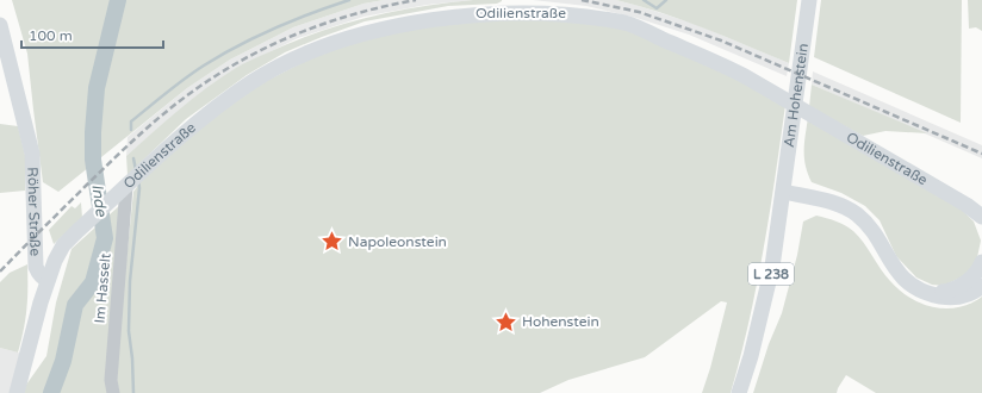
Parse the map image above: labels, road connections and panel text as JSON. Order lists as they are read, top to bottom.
{
  "streets": {
    "main road": [
      "Odilienstraße",
      "Am Hohenstein",
      "Röher Straße",
      "L 238"
    ],
    "street": ["Im Hasselt"]
  },
  "crossings": [
    ["Odilienstraße", "Röher Straße"],
    ["Odilienstraße", "Im Hasselt"]
  ],
  "water": ["Inde"],
  "places": {
    "place": ["Napoleonstein", "Hohenstein"]
  },
  "scale_bar": "100 m"
}
